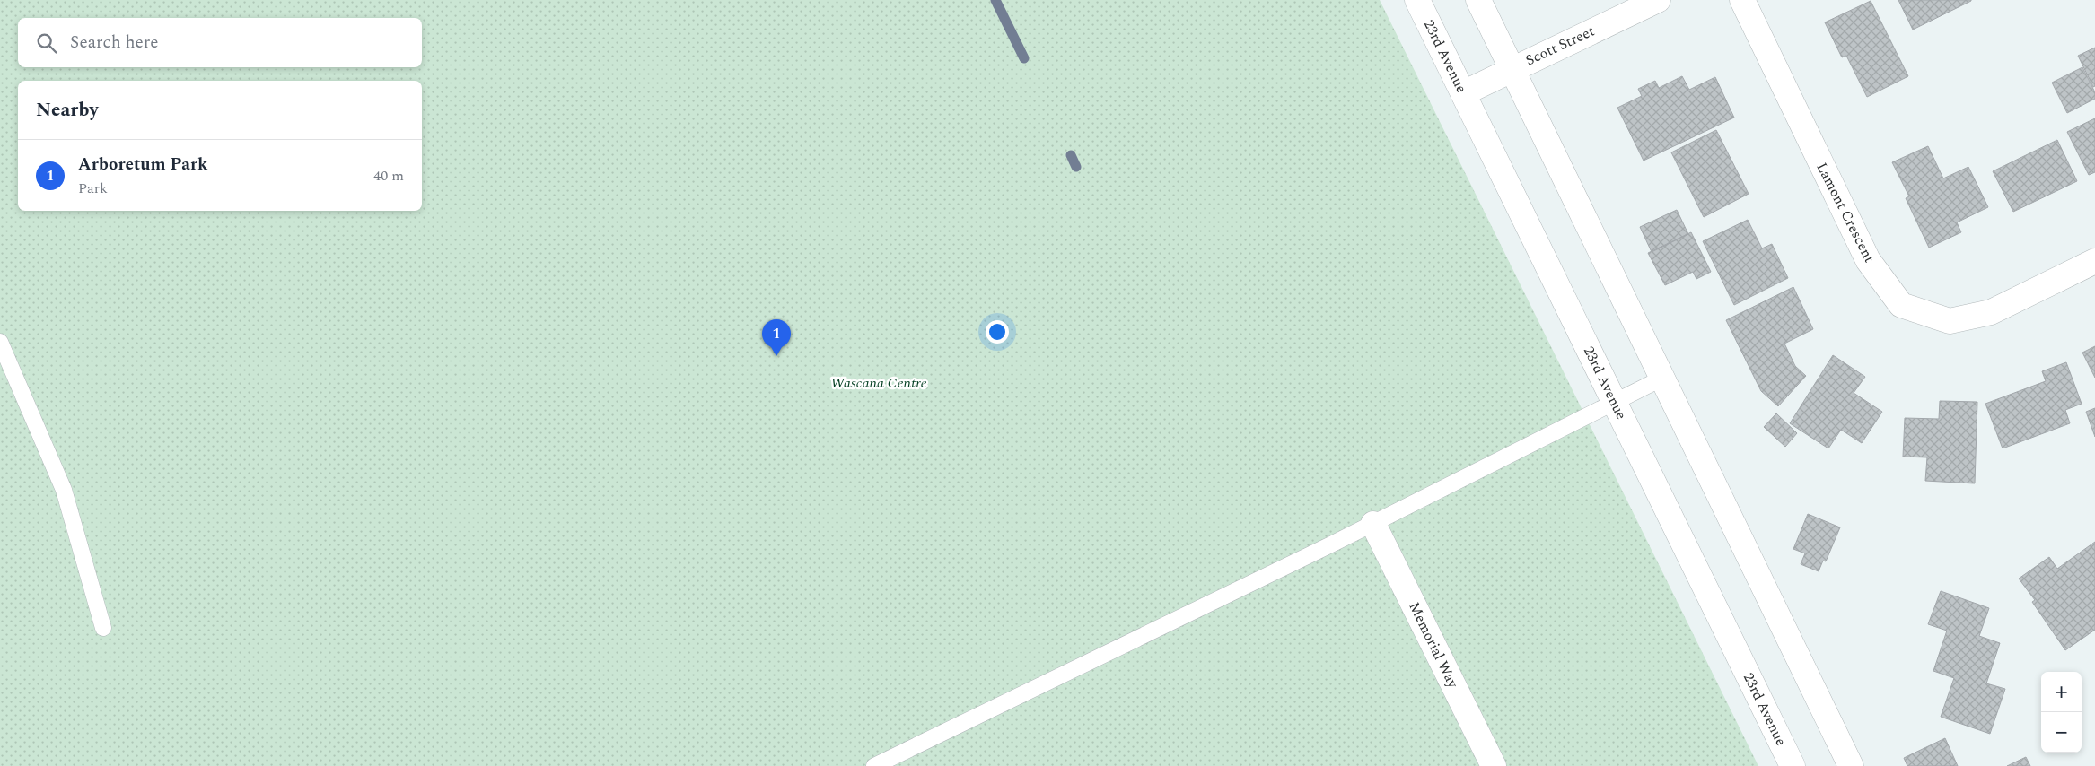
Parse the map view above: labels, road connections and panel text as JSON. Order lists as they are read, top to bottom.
{
  "streets": {
    "main road": [
      "Scott Street",
      "23rd Avenue",
      "Lamont Crescent",
      "Memorial Way"
    ]
  },
  "crossings": [
    ["Scott Street", "23rd Avenue"]
  ],
  "parks": ["Wascana Centre"],
  "page": {
    "search": "Search here",
    "heading": "Nearby",
    "list": [
      {
        "mark": "1",
        "name": "Arboretum Park",
        "note": "Park",
        "value": "40 m"
      }
    ],
    "pins": "1",
    "map_buttons": ["+", "−"]
  }
}
